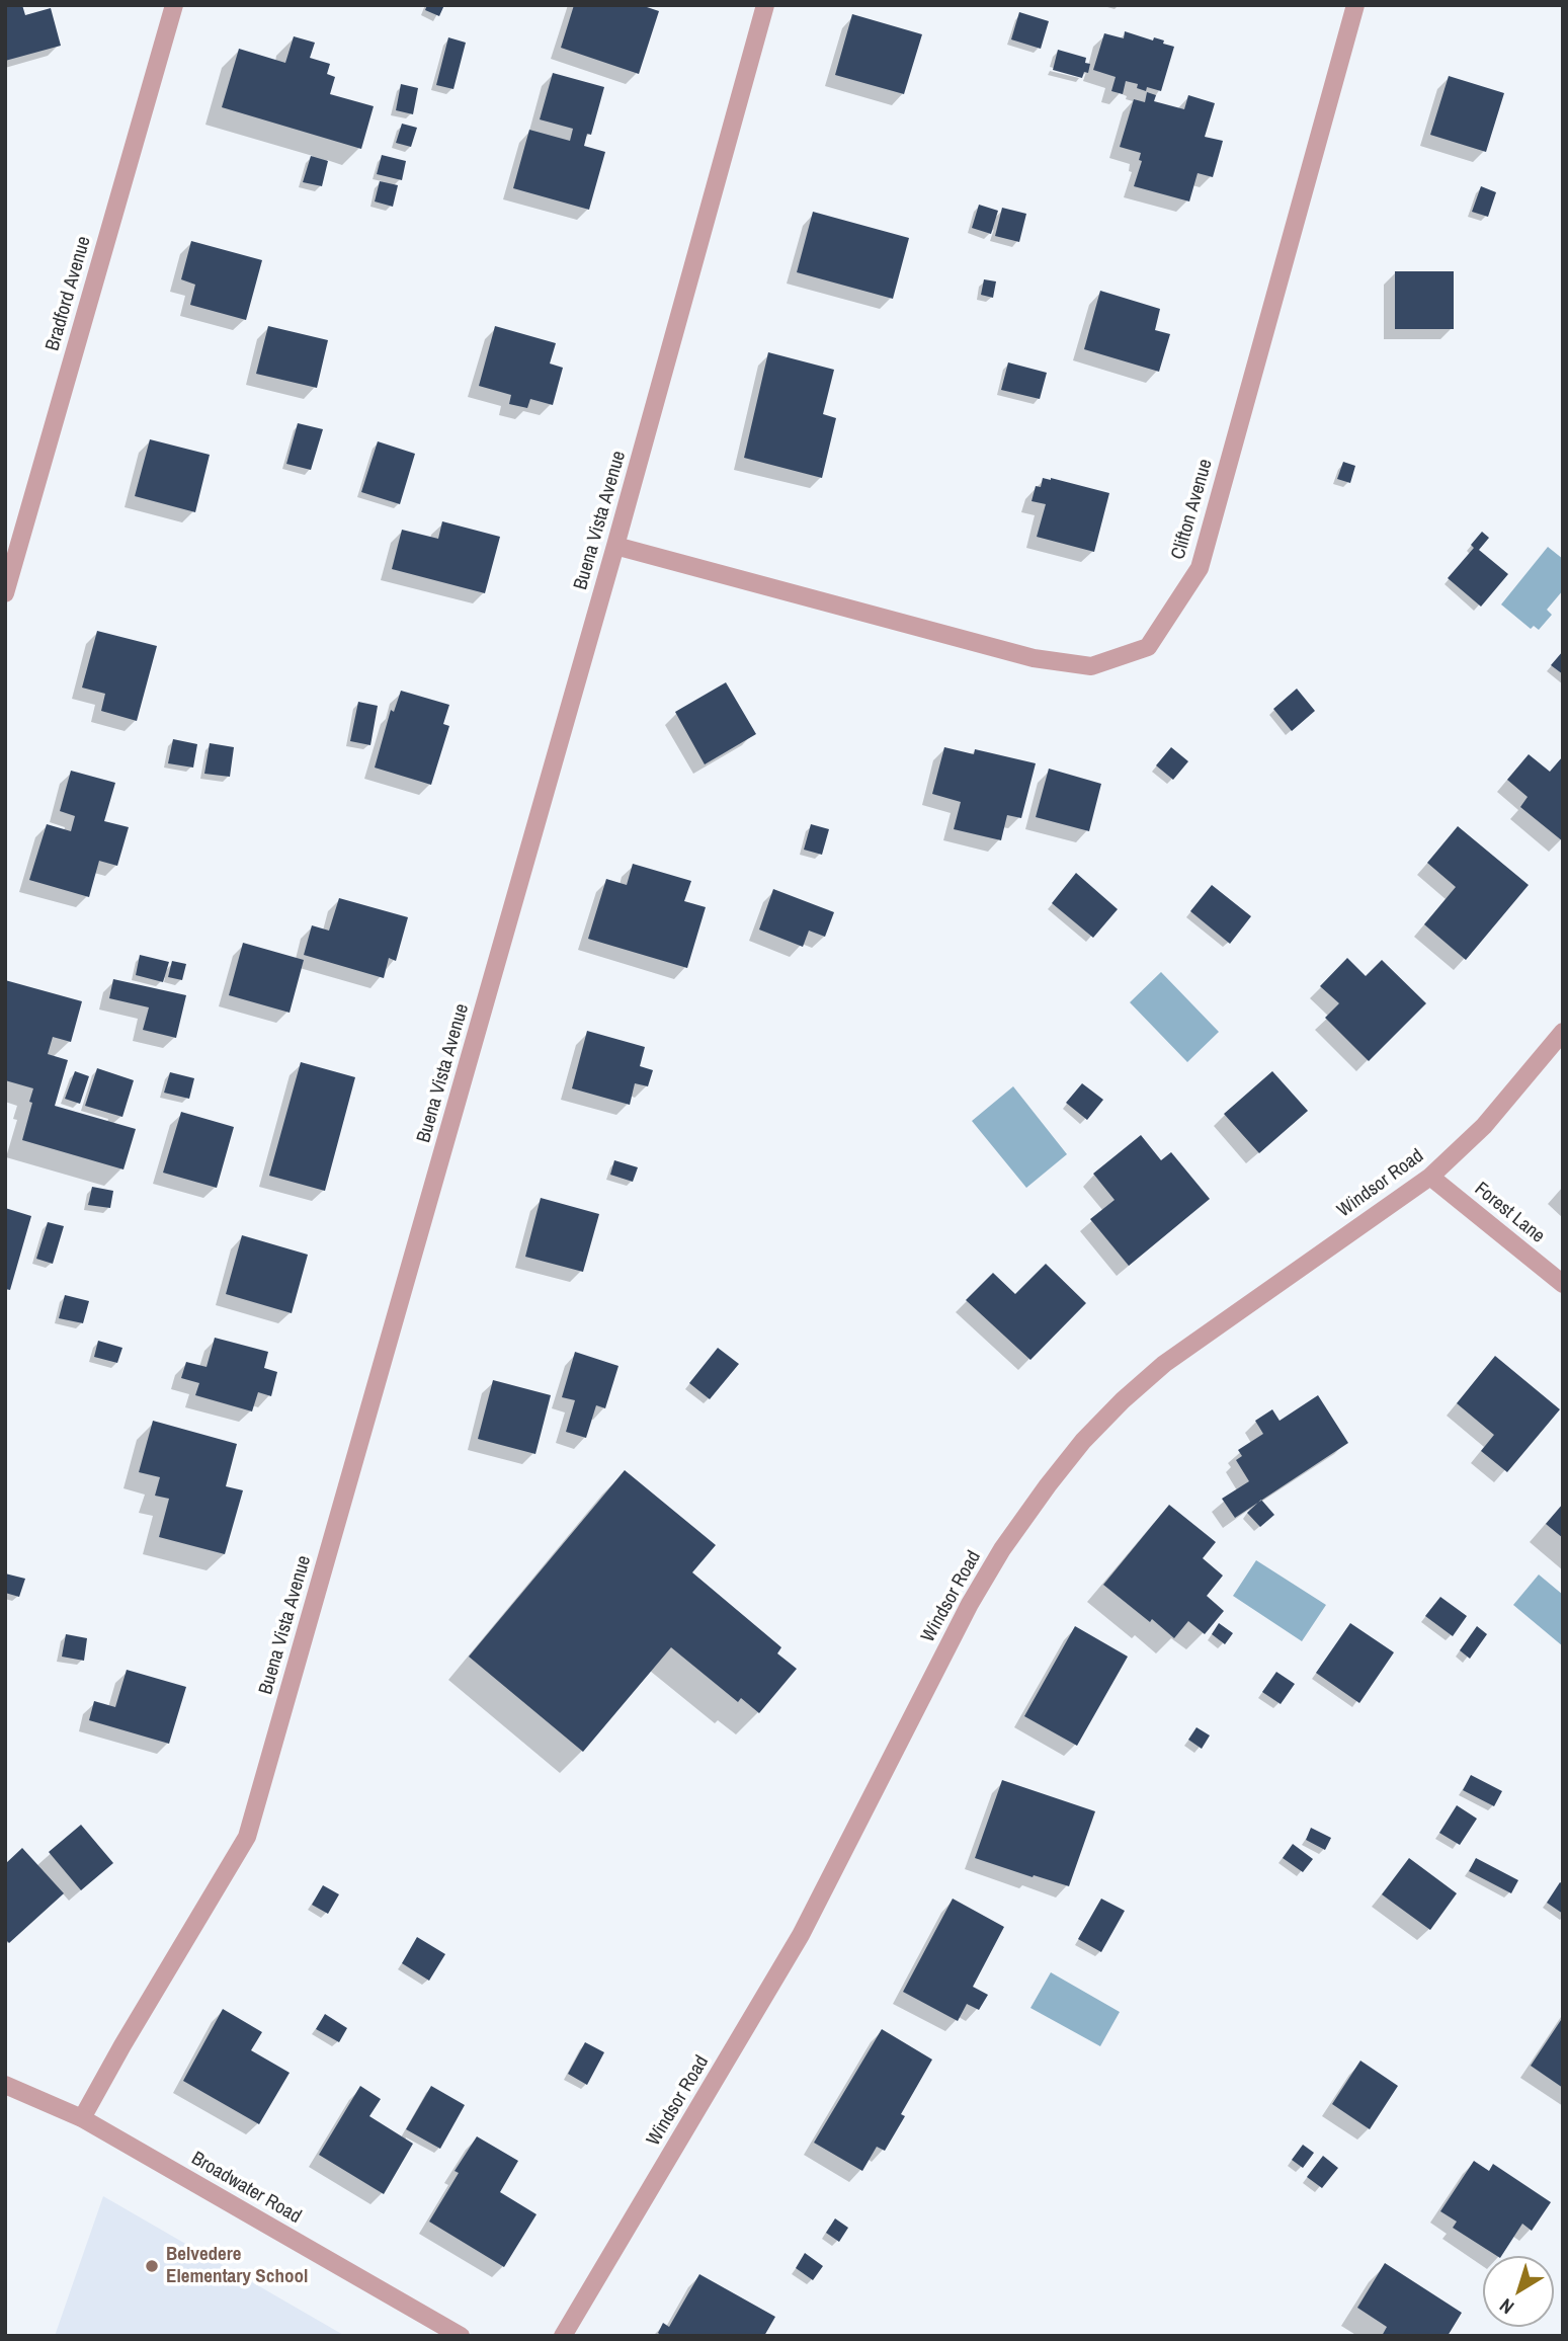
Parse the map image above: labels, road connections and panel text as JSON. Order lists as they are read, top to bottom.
{
  "streets": {
    "street": [
      "Bradford Avenue",
      "Clifton Avenue",
      "Buena Vista Avenue",
      "Windsor Road",
      "Forest Lane",
      "Broadwater Road"
    ]
  },
  "crossings": [
    ["Clifton Avenue", "Buena Vista Avenue"],
    ["Buena Vista Avenue", "Broadwater Road"],
    ["Windsor Road", "Forest Lane"]
  ],
  "places": ["Belvedere Elementary School"],
  "north": "bottom left"
}
